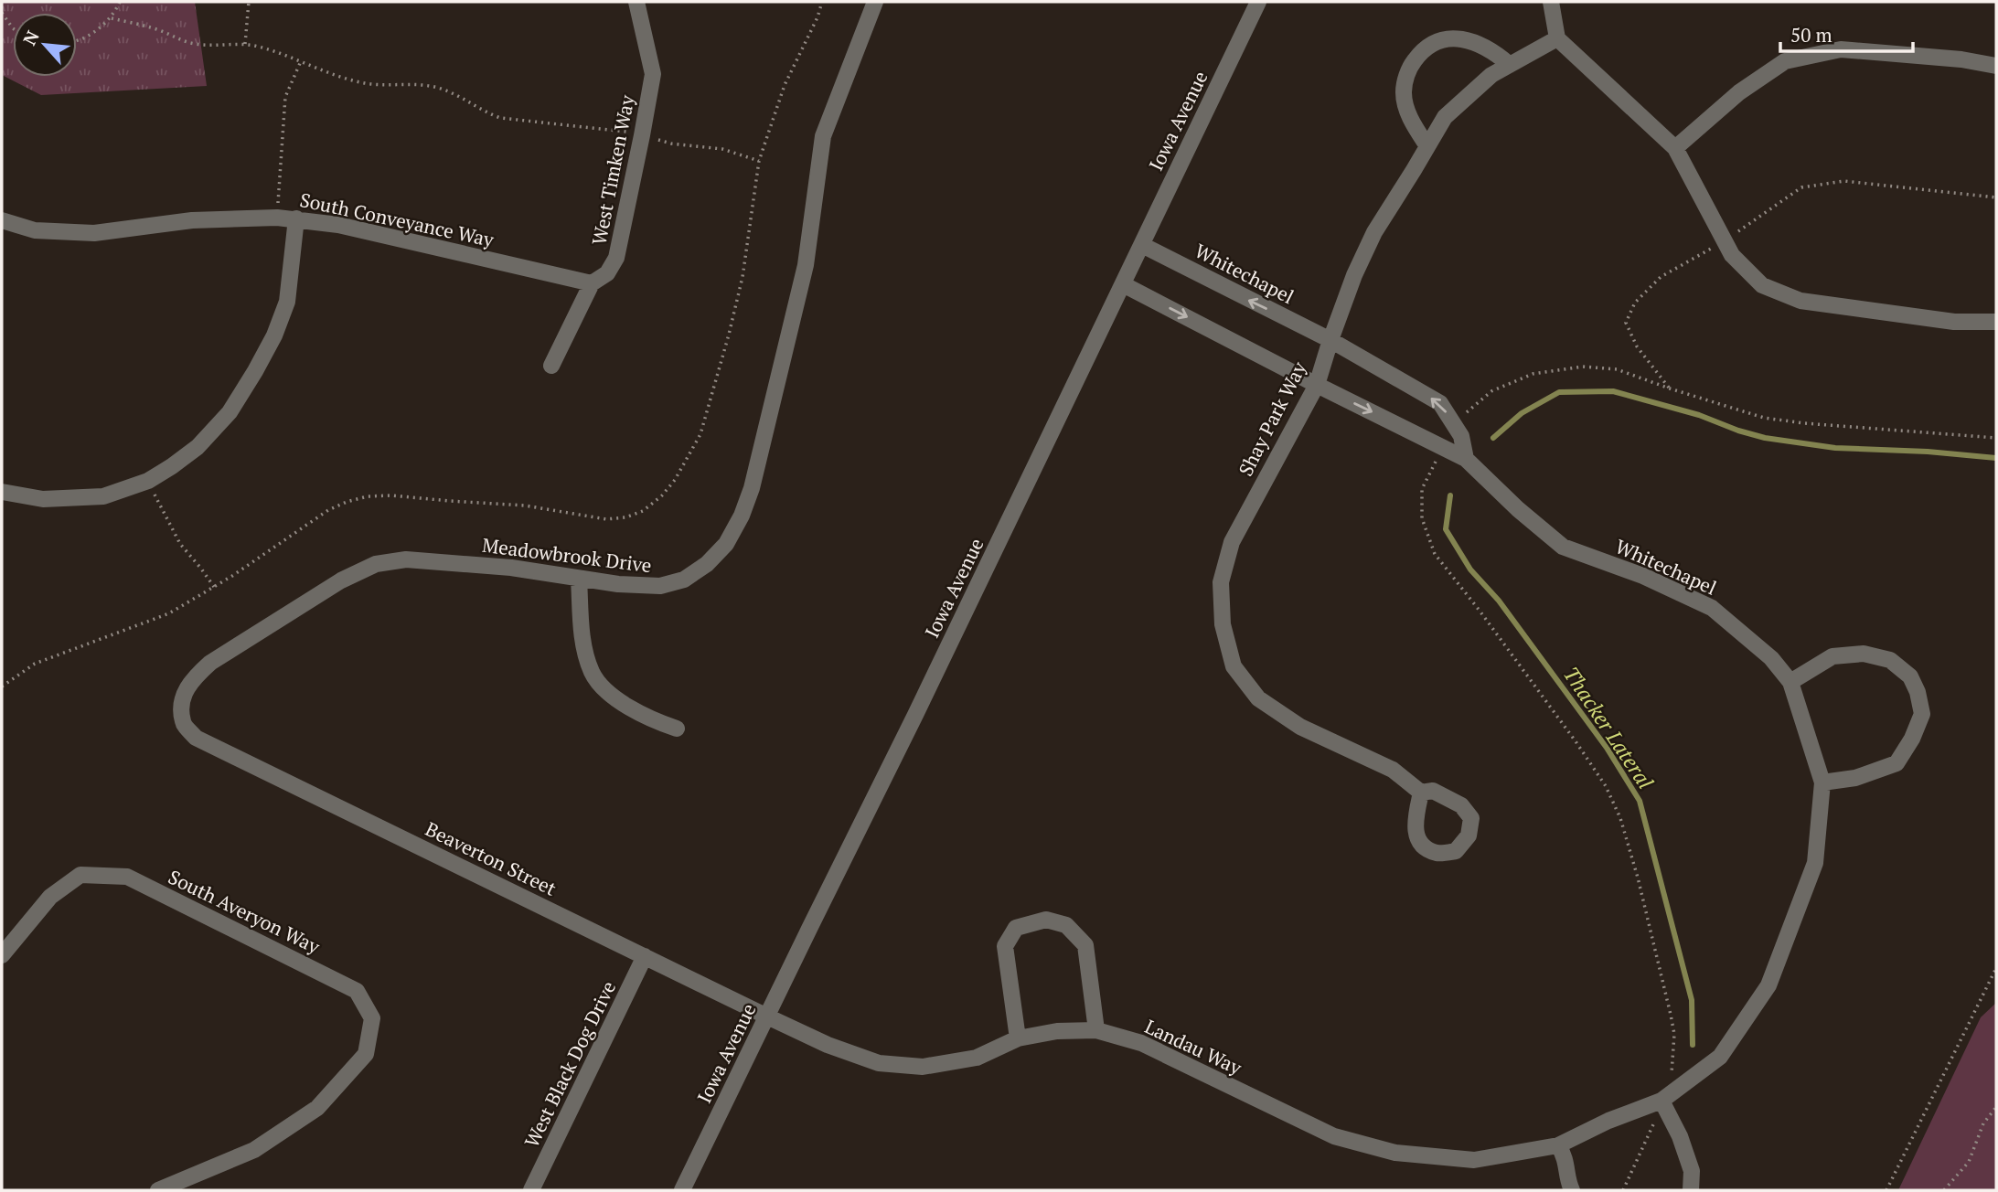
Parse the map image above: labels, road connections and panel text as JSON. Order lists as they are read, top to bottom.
{
  "streets": {
    "street": [
      "Iowa Avenue",
      "West Timken Way",
      "South Conveyance Way",
      "Whitechapel",
      "Shay Park Way",
      "Meadowbrook Drive",
      "Beaverton Street",
      "South Averyon Way",
      "Landau Way",
      "West Black Dog Drive"
    ]
  },
  "crossings": [
    ["Iowa Avenue", "Whitechapel"],
    ["Iowa Avenue", "Beaverton Street"],
    ["Iowa Avenue", "Landau Way"],
    ["West Timken Way", "South Conveyance Way"],
    ["Whitechapel", "Shay Park Way"],
    ["Whitechapel", "Landau Way"],
    ["Meadowbrook Drive", "Beaverton Street"],
    ["Beaverton Street", "Landau Way"],
    ["Beaverton Street", "West Black Dog Drive"]
  ],
  "water": ["Thacker Lateral"],
  "scale_bar": "50 m",
  "north": "top left"
}
